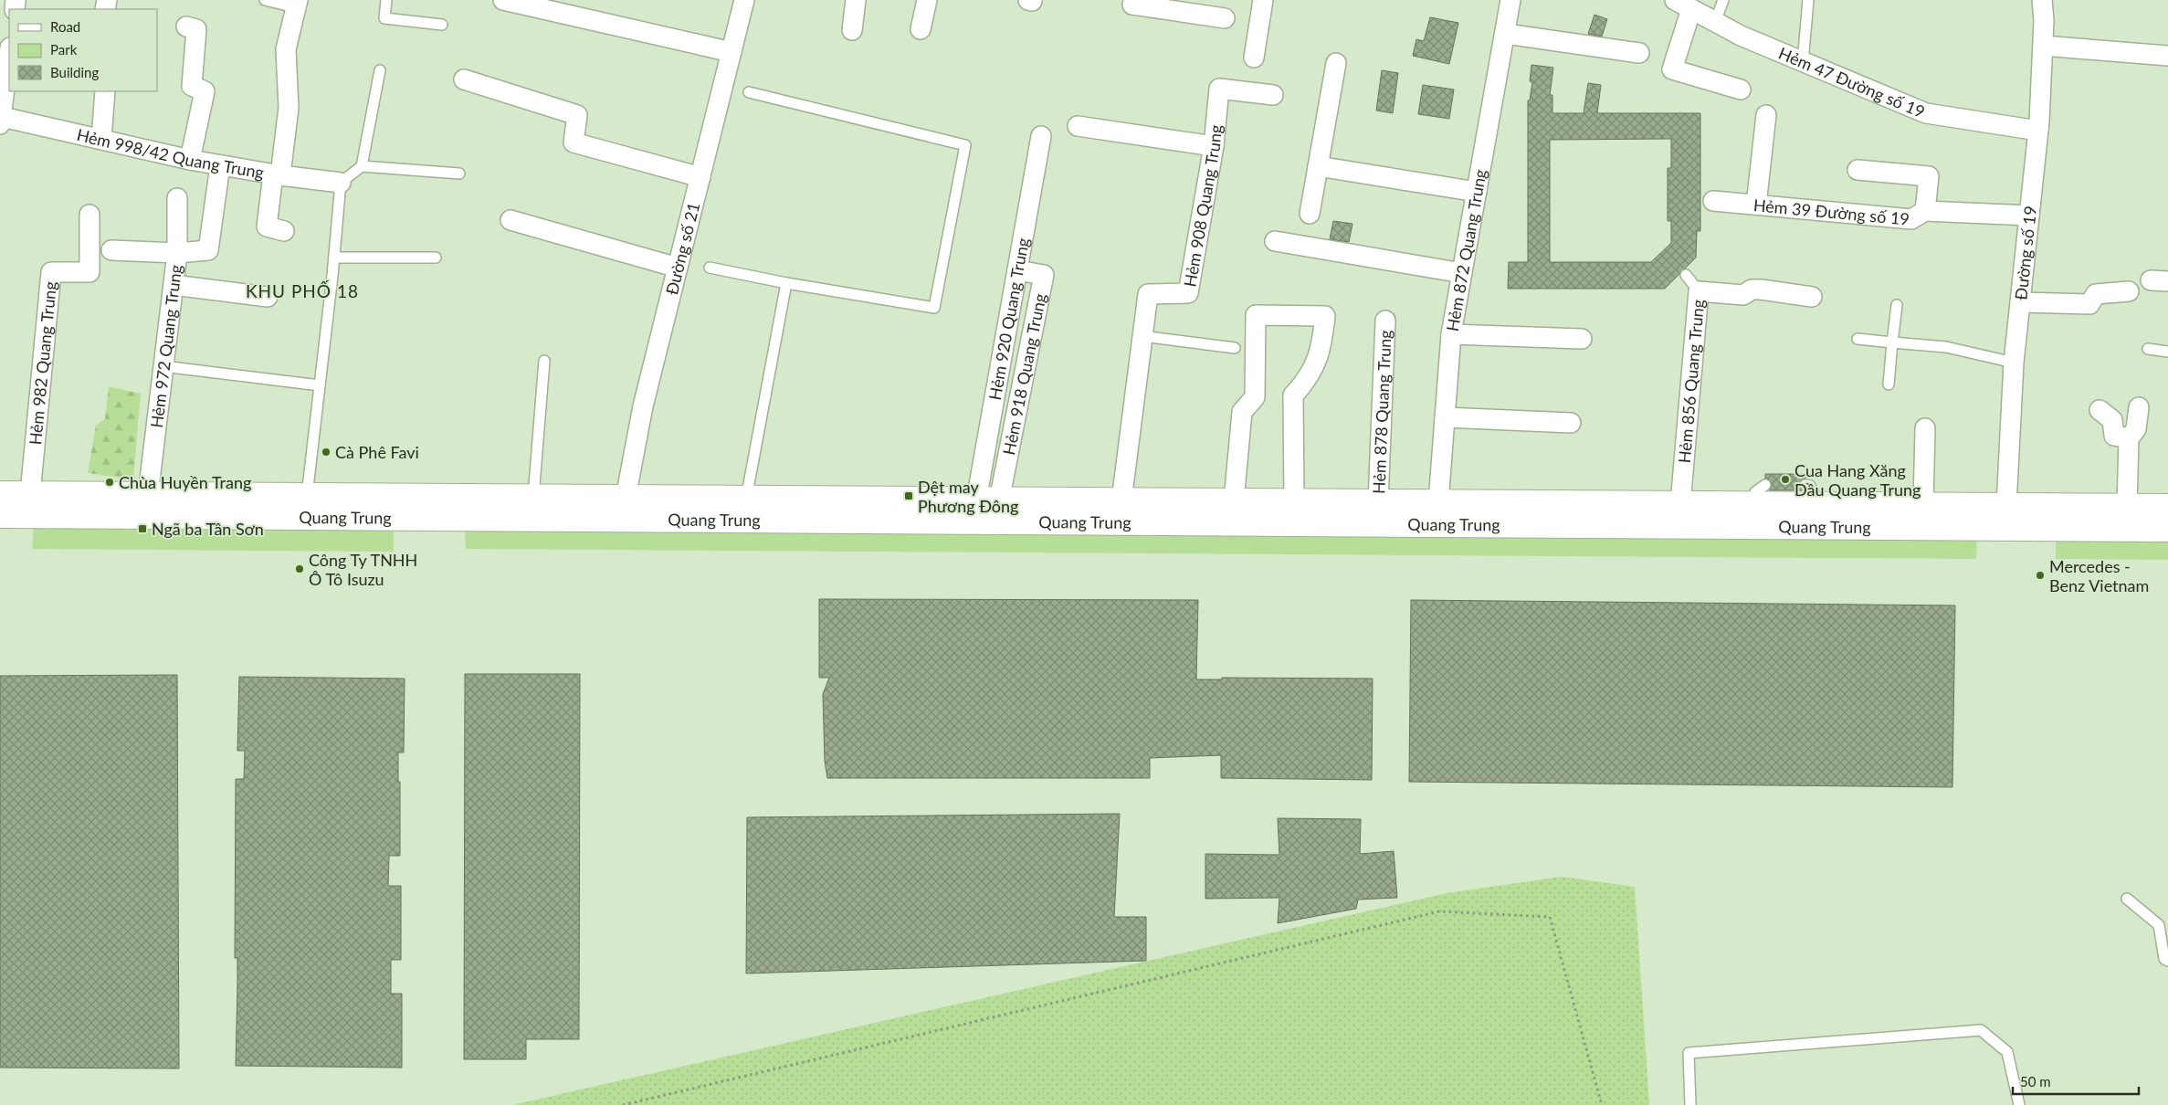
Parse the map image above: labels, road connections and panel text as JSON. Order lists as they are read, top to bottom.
{
  "streets": {
    "main road": ["Quang Trung"],
    "street": [
      "Hẻm 47 Đường số 19",
      "Hẻm 998/42 Quang Trung",
      "Hẻm 908 Quang Trung",
      "Hẻm 39 Đường số 19",
      "Đường số 21",
      "Hẻm 872 Quang Trung",
      "Đường số 19",
      "Hẻm 920 Quang Trung",
      "Hẻm 972 Quang Trung",
      "Hẻm 982 Quang Trung",
      "Hẻm 918 Quang Trung",
      "Hẻm 856 Quang Trung",
      "Hẻm 878 Quang Trung"
    ]
  },
  "crossings": [
    ["Hẻm 47 Đường số 19", "Đường số 19"],
    ["Hẻm 908 Quang Trung", "Quang Trung"],
    ["Hẻm 39 Đường số 19", "Đường số 19"],
    ["Đường số 21", "Quang Trung"],
    ["Hẻm 872 Quang Trung", "Quang Trung"],
    ["Đường số 19", "Quang Trung"],
    ["Hẻm 920 Quang Trung", "Hẻm 918 Quang Trung"],
    ["Hẻm 920 Quang Trung", "Quang Trung"],
    ["Hẻm 972 Quang Trung", "Quang Trung"],
    ["Hẻm 982 Quang Trung", "Quang Trung"],
    ["Hẻm 918 Quang Trung", "Quang Trung"],
    ["Hẻm 856 Quang Trung", "Quang Trung"],
    ["Hẻm 878 Quang Trung", "Quang Trung"]
  ],
  "districts": ["KHU PHỐ 18"],
  "places": {
    "other": [
      "Cà Phê Favi",
      "Cua Hang Xăng Dầu Quang Trung",
      "Chùa Huyền Trang",
      "Công Ty TNHH Ô Tô Isuzu",
      "Mercedes - Benz Vietnam"
    ],
    "transit": ["Dệt may Phương Đông", "Ngã ba Tân Sơn"]
  },
  "legend": ["Road", "Park", "Building"],
  "scale_bar": "50 m"
}
